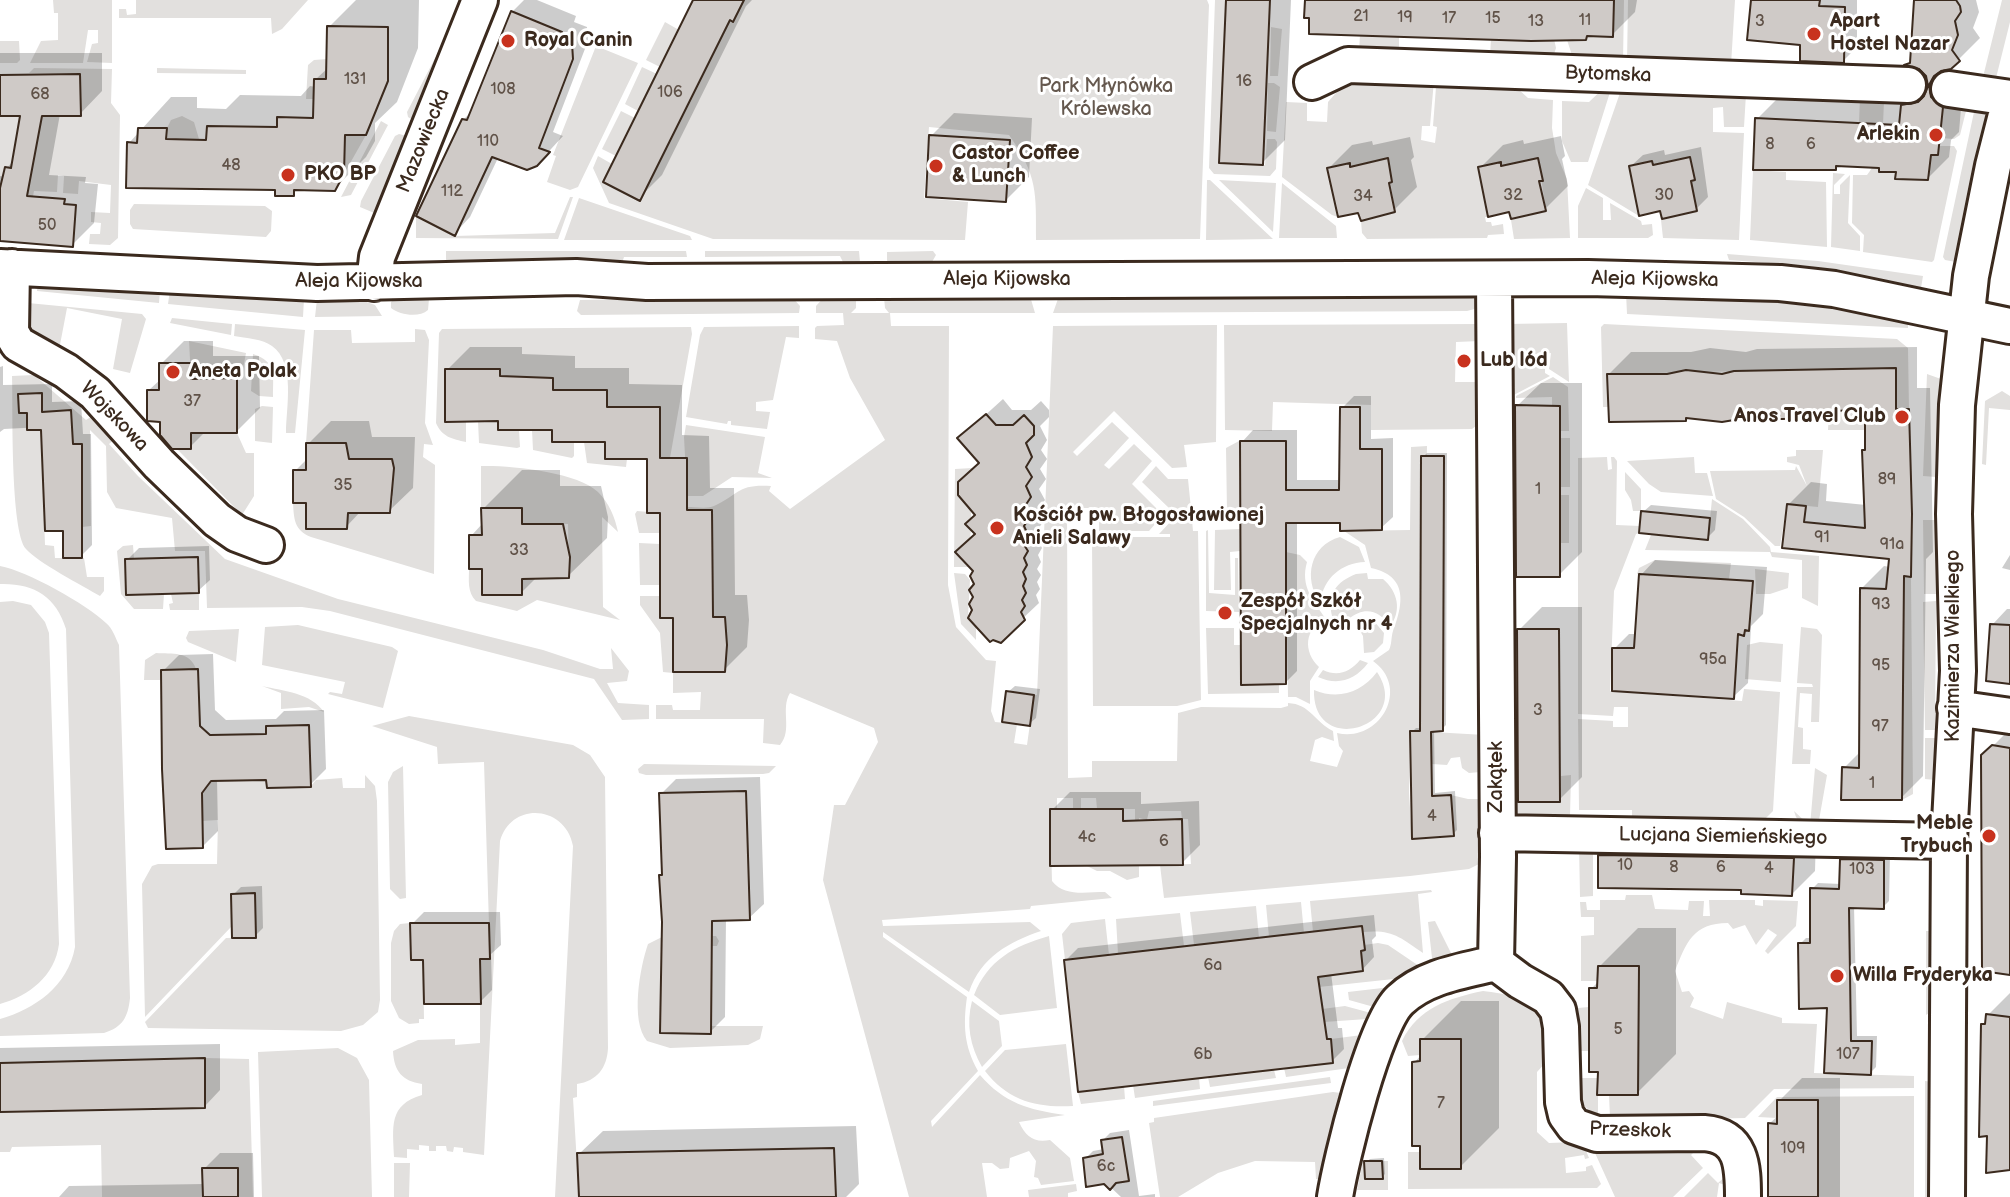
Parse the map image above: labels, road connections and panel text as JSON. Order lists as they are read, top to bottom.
{
  "streets": {
    "street": [
      "Bytomska",
      "Mazowiecka",
      "Aleja Kijowska",
      "Wojskowa",
      "Kazimierza Wielkiego",
      "Zakątek",
      "Lucjana Siemieńskiego",
      "Przeskok"
    ]
  },
  "crossings": [
    ["Mazowiecka", "Aleja Kijowska"],
    ["Aleja Kijowska", "Wojskowa"],
    ["Aleja Kijowska", "Kazimierza Wielkiego"],
    ["Aleja Kijowska", "Zakątek"],
    ["Kazimierza Wielkiego", "Lucjana Siemieńskiego"],
    ["Zakątek", "Lucjana Siemieńskiego"],
    ["Zakątek", "Przeskok"]
  ],
  "parks": ["Park Młynówka Królewska"],
  "places": [
    "Apart Hostel Nazar",
    "Royal Canin",
    "Arlekin",
    "Castor Coffee & Lunch",
    "PKO BP",
    "Lub lód",
    "Aneta Polak",
    "Anos Travel Club",
    "Kościół pw. Błogosławionej Anieli Salawy",
    "Zespół Szkół Specjalnych nr 4",
    "Meble Trybuch",
    "Willa Fryderyka"
  ],
  "house_numbers": [
    "21",
    "19",
    "17",
    "15",
    "11",
    "13",
    "3",
    "131",
    "16",
    "108",
    "106",
    "68",
    "110",
    "8",
    "6",
    "48",
    "112",
    "32",
    "30",
    "34",
    "50",
    "37",
    "89",
    "35",
    "1",
    "91",
    "91a",
    "33",
    "93",
    "95a",
    "95",
    "3",
    "97",
    "1",
    "4",
    "4c",
    "6",
    "10",
    "8",
    "6",
    "4",
    "103",
    "6a",
    "5",
    "6b",
    "107",
    "7",
    "109",
    "6c"
  ]
}
